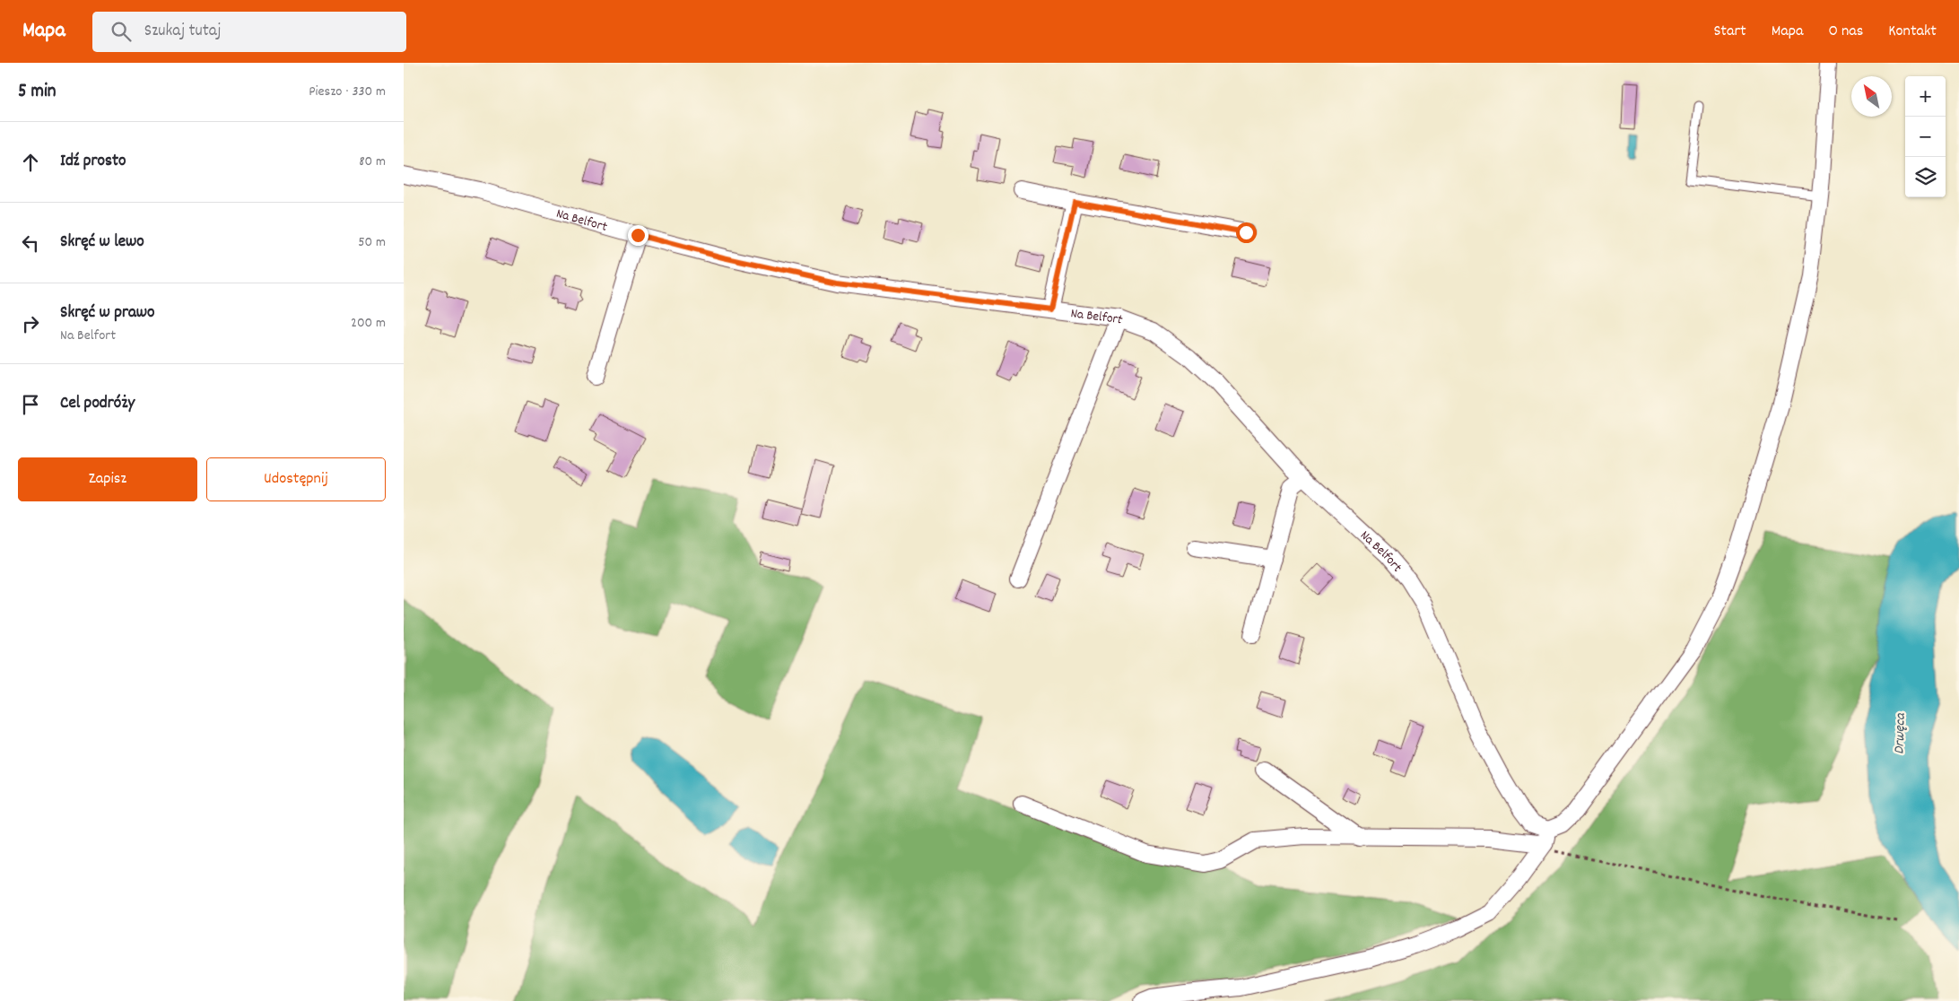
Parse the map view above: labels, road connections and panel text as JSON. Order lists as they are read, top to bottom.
{
  "streets": {
    "street": ["Na Belfort"]
  },
  "water": ["Drwęca"],
  "north": "top left",
  "page": {
    "header": "Mapa",
    "search": "Szukaj tutaj",
    "nav": [
      "Start",
      "Mapa",
      "O nas",
      "Kontakt"
    ],
    "heading": ["5 min", "Pieszo · 330 m"],
    "map_buttons": ["+", "−"],
    "list": [
      ["Idź prosto", "80 m"],
      ["Skręć w lewo", "50 m"],
      ["Skręć w prawo", "Na Belfort", "200 m"],
      "Cel podróży"
    ],
    "buttons": ["Zapisz", "Udostępnij"]
  }
}
